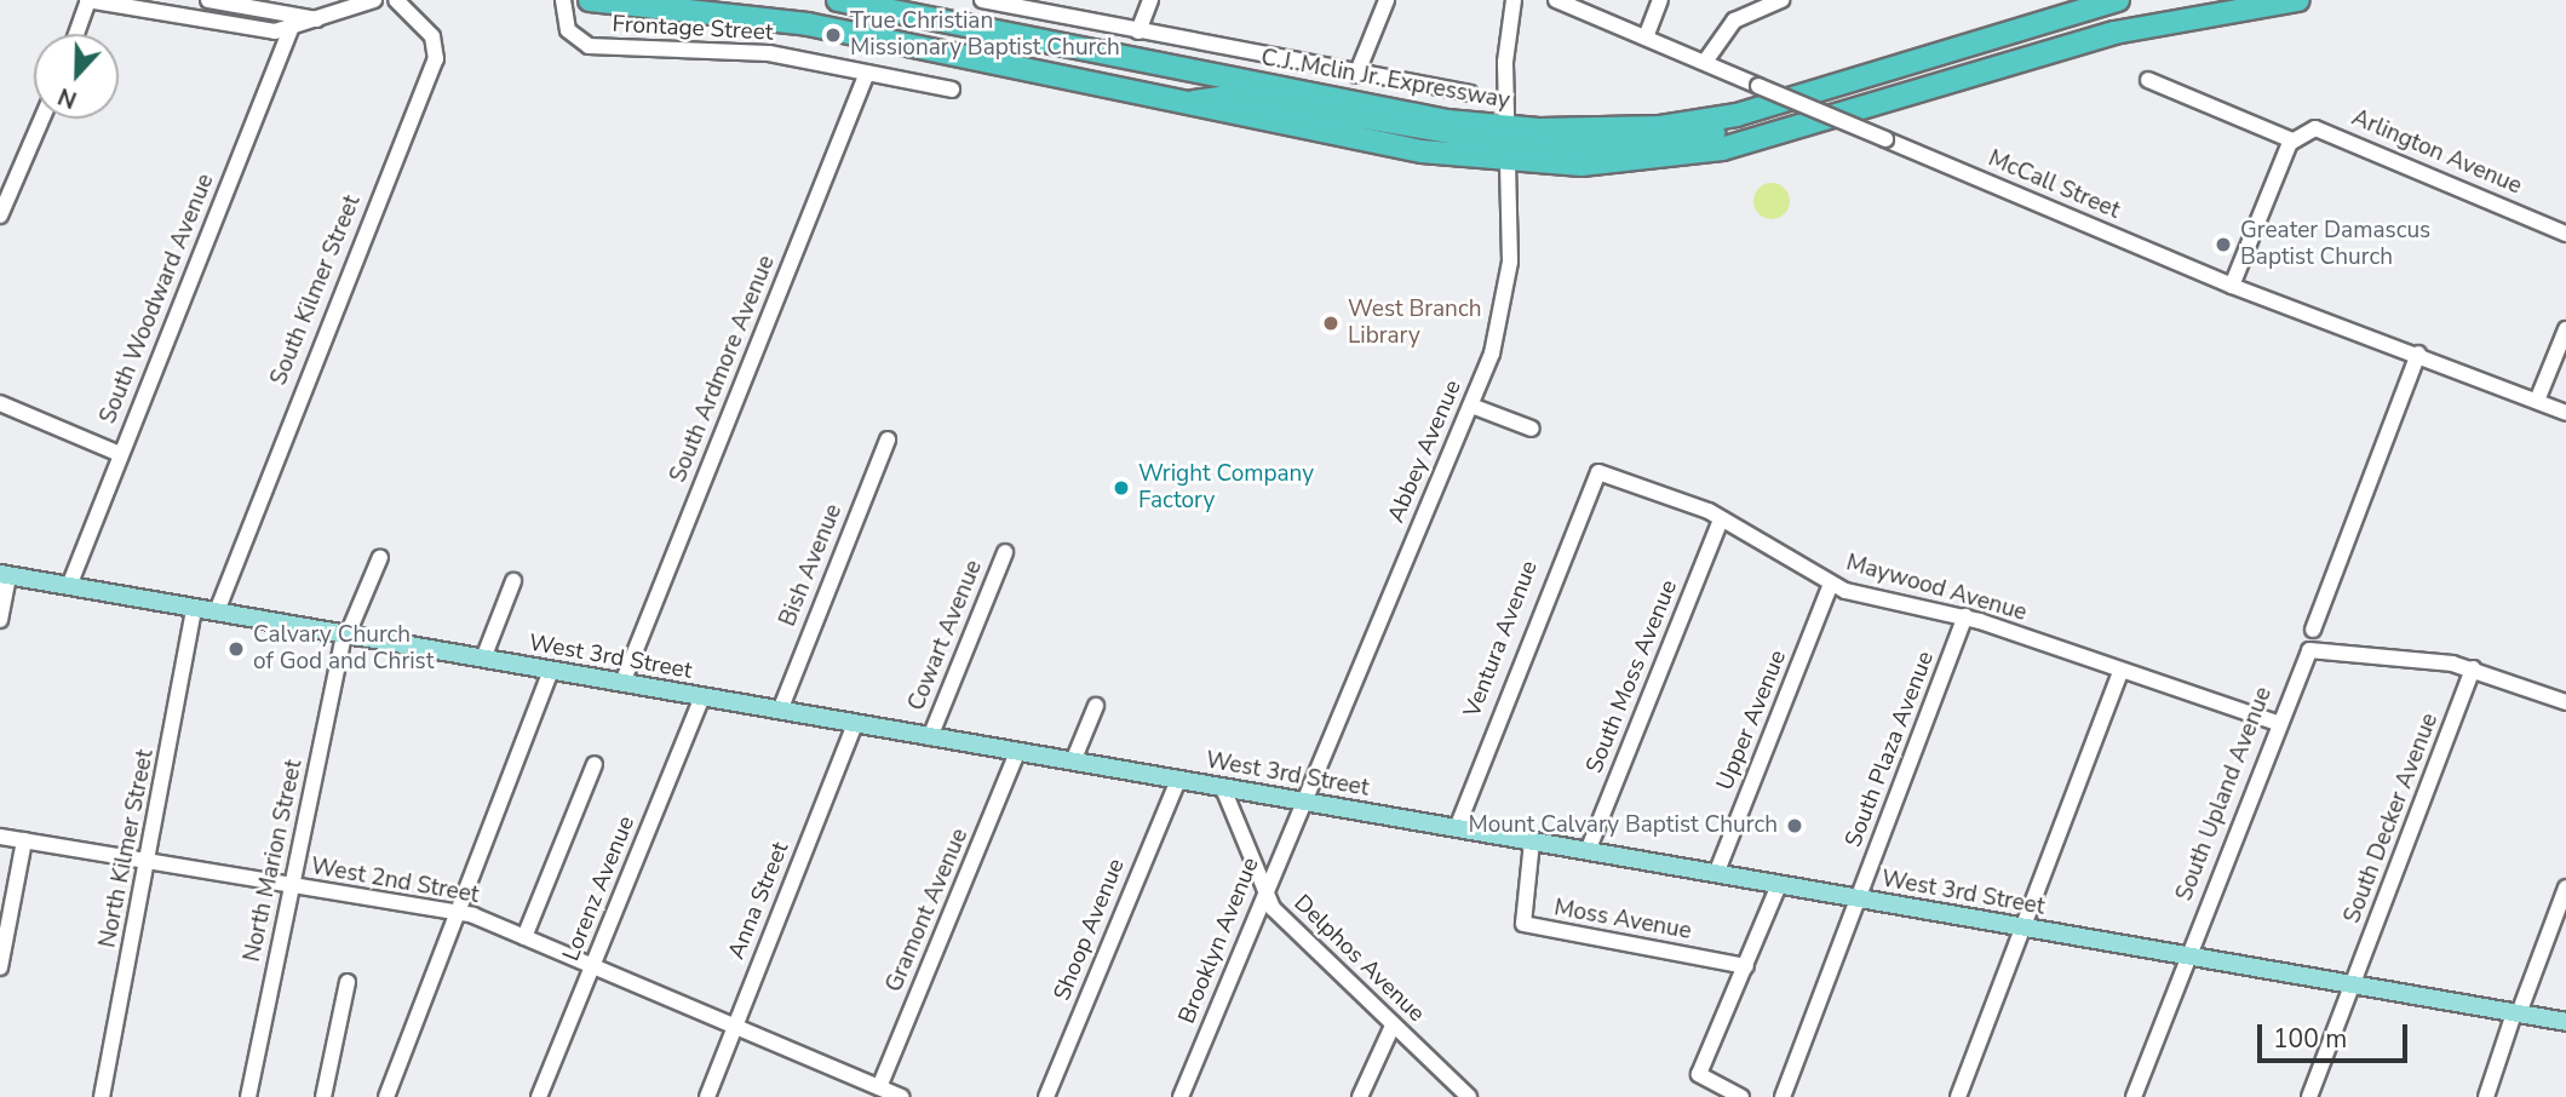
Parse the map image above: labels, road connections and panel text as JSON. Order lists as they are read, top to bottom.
{
  "streets": {
    "highway": ["C.J. Mclin Jr. Expressway"],
    "main road": ["West 3rd Street"],
    "street": [
      "Frontage Street",
      "Arlington Avenue",
      "McCall Street",
      "South Kilmer Street",
      "South Woodward Avenue",
      "South Ardmore Avenue",
      "Abbey Avenue",
      "Bish Avenue",
      "Maywood Avenue",
      "Cowart Avenue",
      "Ventura Avenue",
      "South Moss Avenue",
      "Upper Avenue",
      "South Plaza Avenue",
      "South Upland Avenue",
      "South Decker Avenue",
      "North Kilmer Street",
      "North Marion Street",
      "West 2nd Street",
      "Lorenz Avenue",
      "Anna Street",
      "Gramont Avenue",
      "Moss Avenue",
      "Shoop Avenue",
      "Brooklyn Avenue",
      "Delphos Avenue"
    ]
  },
  "crossings": [
    ["Frontage Street", "South Ardmore Avenue"],
    ["C.J. Mclin Jr. Expressway", "Abbey Avenue"],
    ["South Kilmer Street", "West 3rd Street"],
    ["South Woodward Avenue", "West 3rd Street"],
    ["South Ardmore Avenue", "West 3rd Street"],
    ["Abbey Avenue", "West 3rd Street"],
    ["Abbey Avenue", "Brooklyn Avenue"],
    ["Bish Avenue", "West 3rd Street"],
    ["Maywood Avenue", "Ventura Avenue"],
    ["Maywood Avenue", "South Moss Avenue"],
    ["Maywood Avenue", "Upper Avenue"],
    ["Maywood Avenue", "South Plaza Avenue"],
    ["Maywood Avenue", "South Upland Avenue"],
    ["Cowart Avenue", "West 3rd Street"],
    ["Ventura Avenue", "West 3rd Street"],
    ["West 3rd Street", "South Moss Avenue"],
    ["West 3rd Street", "Upper Avenue"],
    ["West 3rd Street", "South Plaza Avenue"],
    ["West 3rd Street", "South Upland Avenue"],
    ["West 3rd Street", "South Decker Avenue"],
    ["West 3rd Street", "North Kilmer Street"],
    ["West 3rd Street", "North Marion Street"],
    ["West 3rd Street", "Lorenz Avenue"],
    ["West 3rd Street", "Anna Street"],
    ["West 3rd Street", "Gramont Avenue"],
    ["West 3rd Street", "Moss Avenue"],
    ["West 3rd Street", "Shoop Avenue"],
    ["West 3rd Street", "Brooklyn Avenue"],
    ["West 3rd Street", "Delphos Avenue"],
    ["South Upland Avenue", "South Decker Avenue"],
    ["North Kilmer Street", "West 2nd Street"],
    ["North Marion Street", "West 2nd Street"],
    ["West 2nd Street", "Lorenz Avenue"],
    ["West 2nd Street", "Anna Street"],
    ["West 2nd Street", "Gramont Avenue"],
    ["Brooklyn Avenue", "Delphos Avenue"]
  ],
  "places": [
    "True Christian Missionary Baptist Church",
    "Greater Damascus Baptist Church",
    "West Branch Library",
    "Wright Company Factory",
    "Calvary Church of God and Christ",
    "Mount Calvary Baptist Church"
  ],
  "scale_bar": "100 m",
  "north": "bottom"
}
